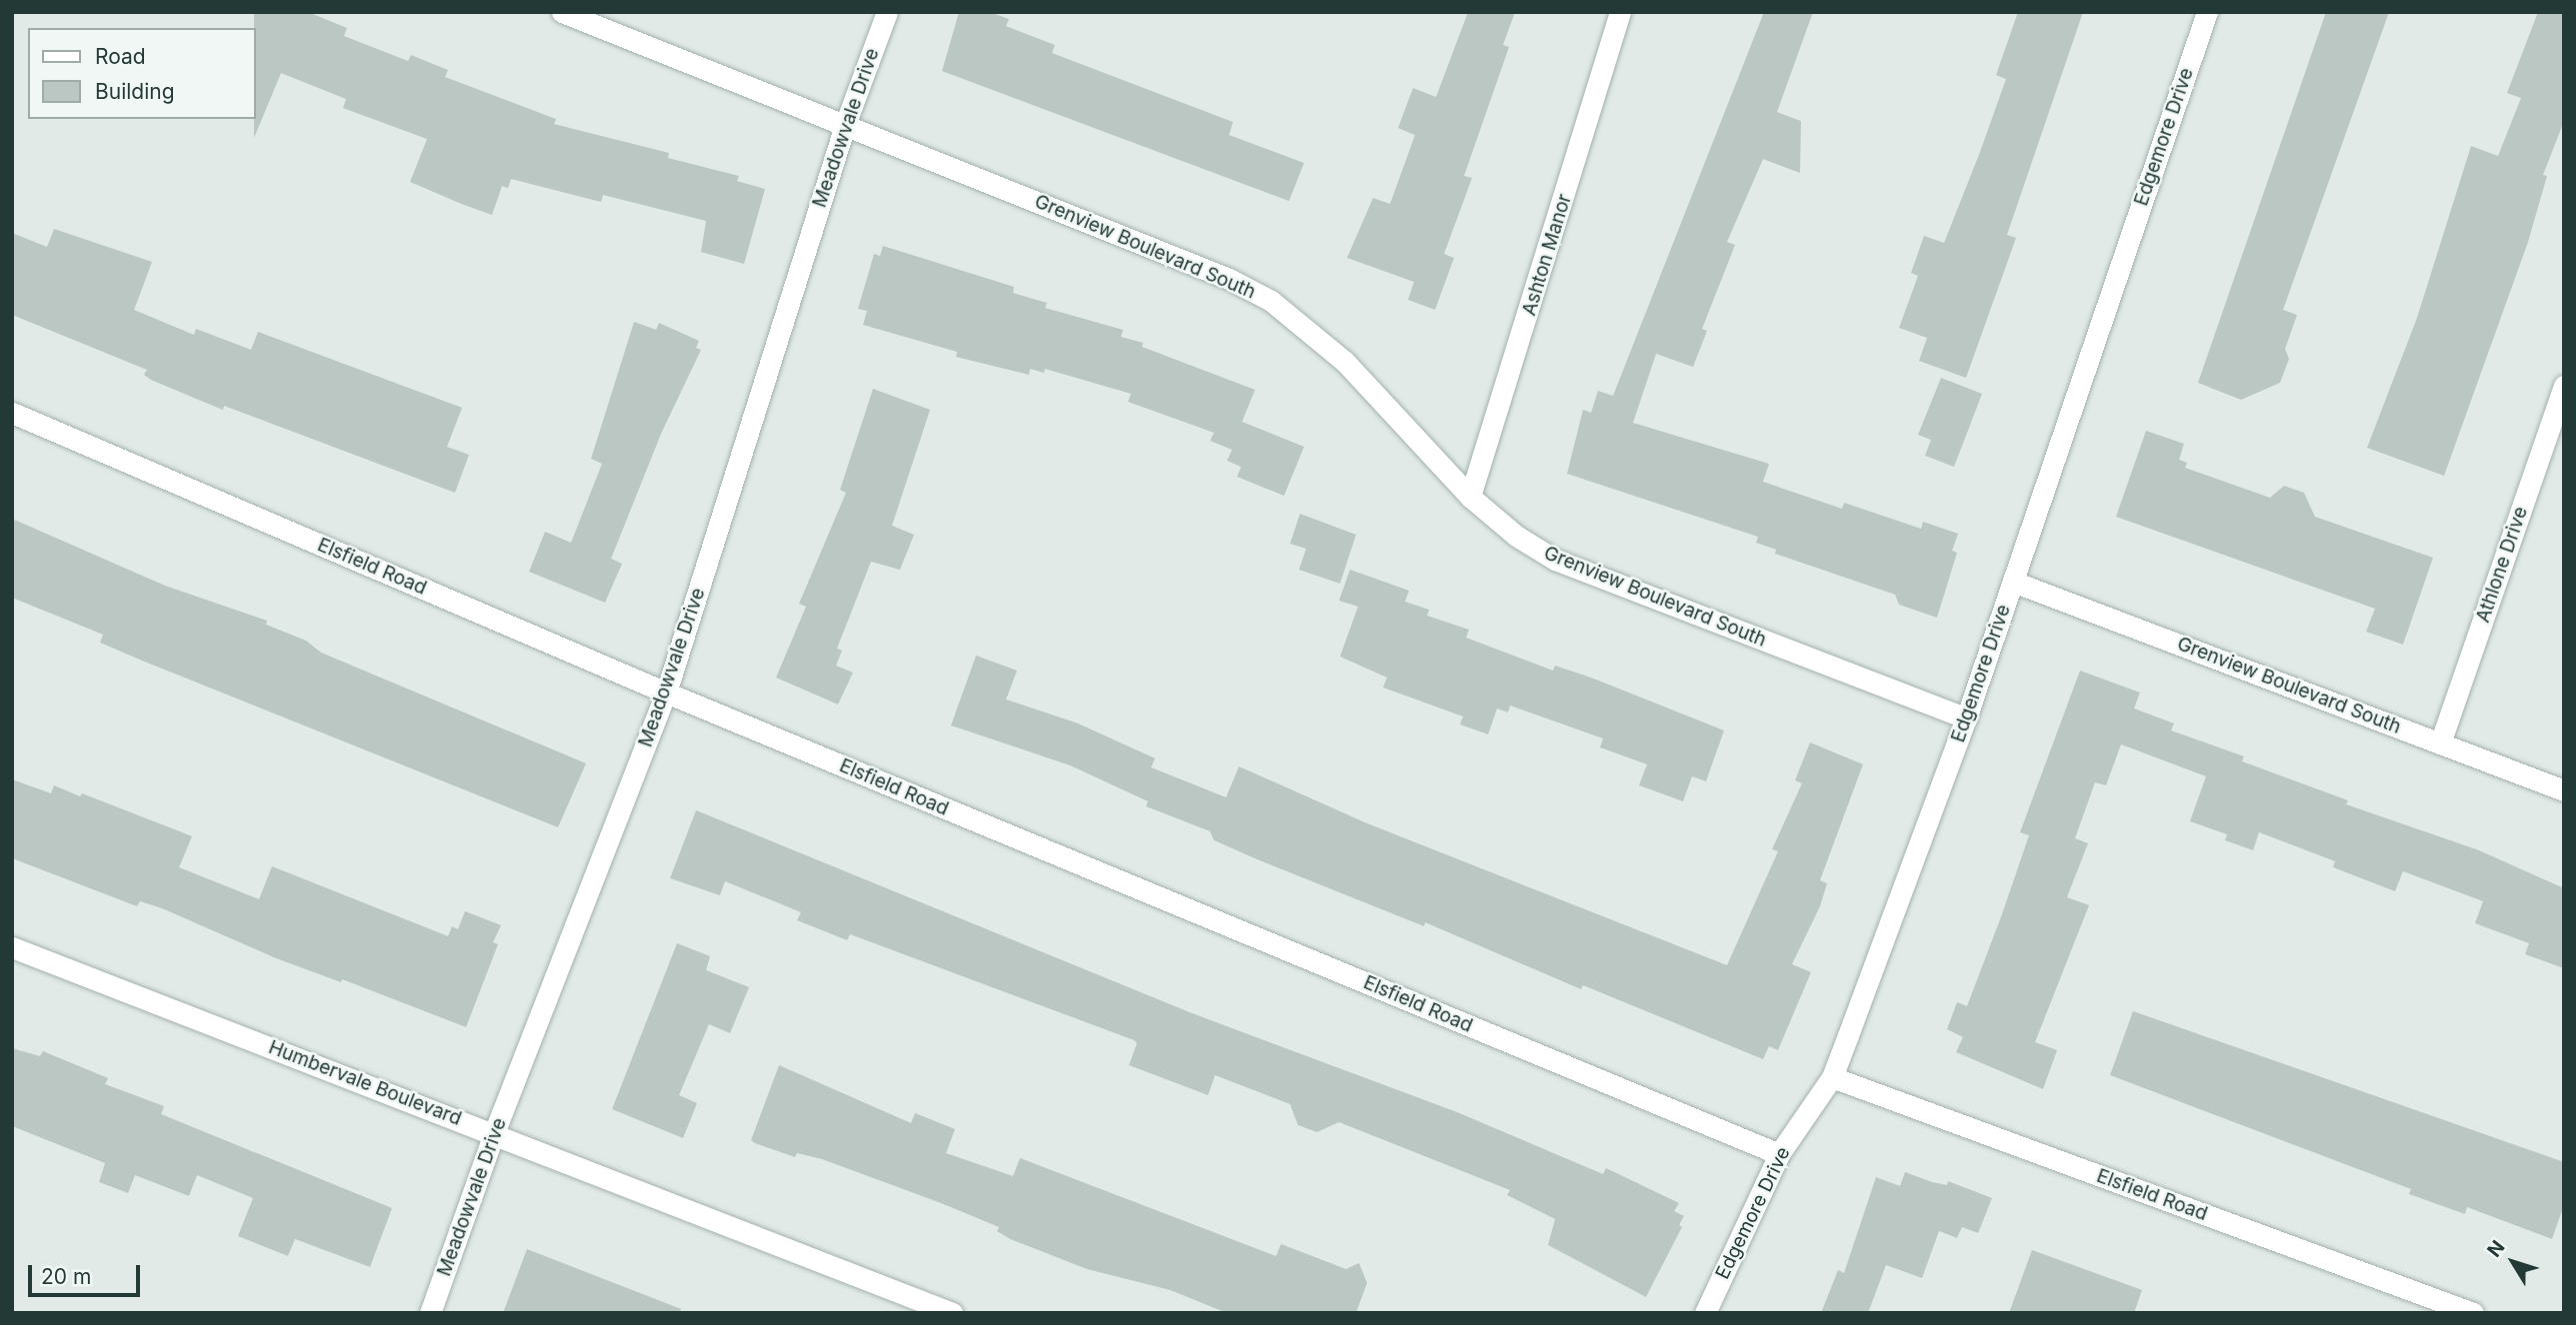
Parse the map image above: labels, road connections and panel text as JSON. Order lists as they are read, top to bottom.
{
  "streets": {
    "street": [
      "Meadowvale Drive",
      "Edgemore Drive",
      "Grenview Boulevard South",
      "Ashton Manor",
      "Athlone Drive",
      "Elsfield Road",
      "Humbervale Boulevard"
    ]
  },
  "crossings": [
    ["Meadowvale Drive", "Grenview Boulevard South"],
    ["Meadowvale Drive", "Elsfield Road"],
    ["Meadowvale Drive", "Humbervale Boulevard"],
    ["Edgemore Drive", "Grenview Boulevard South"],
    ["Edgemore Drive", "Elsfield Road"],
    ["Grenview Boulevard South", "Ashton Manor"],
    ["Grenview Boulevard South", "Athlone Drive"]
  ],
  "legend": ["Road", "Building"],
  "scale_bar": "20 m",
  "north": "top left"
}
